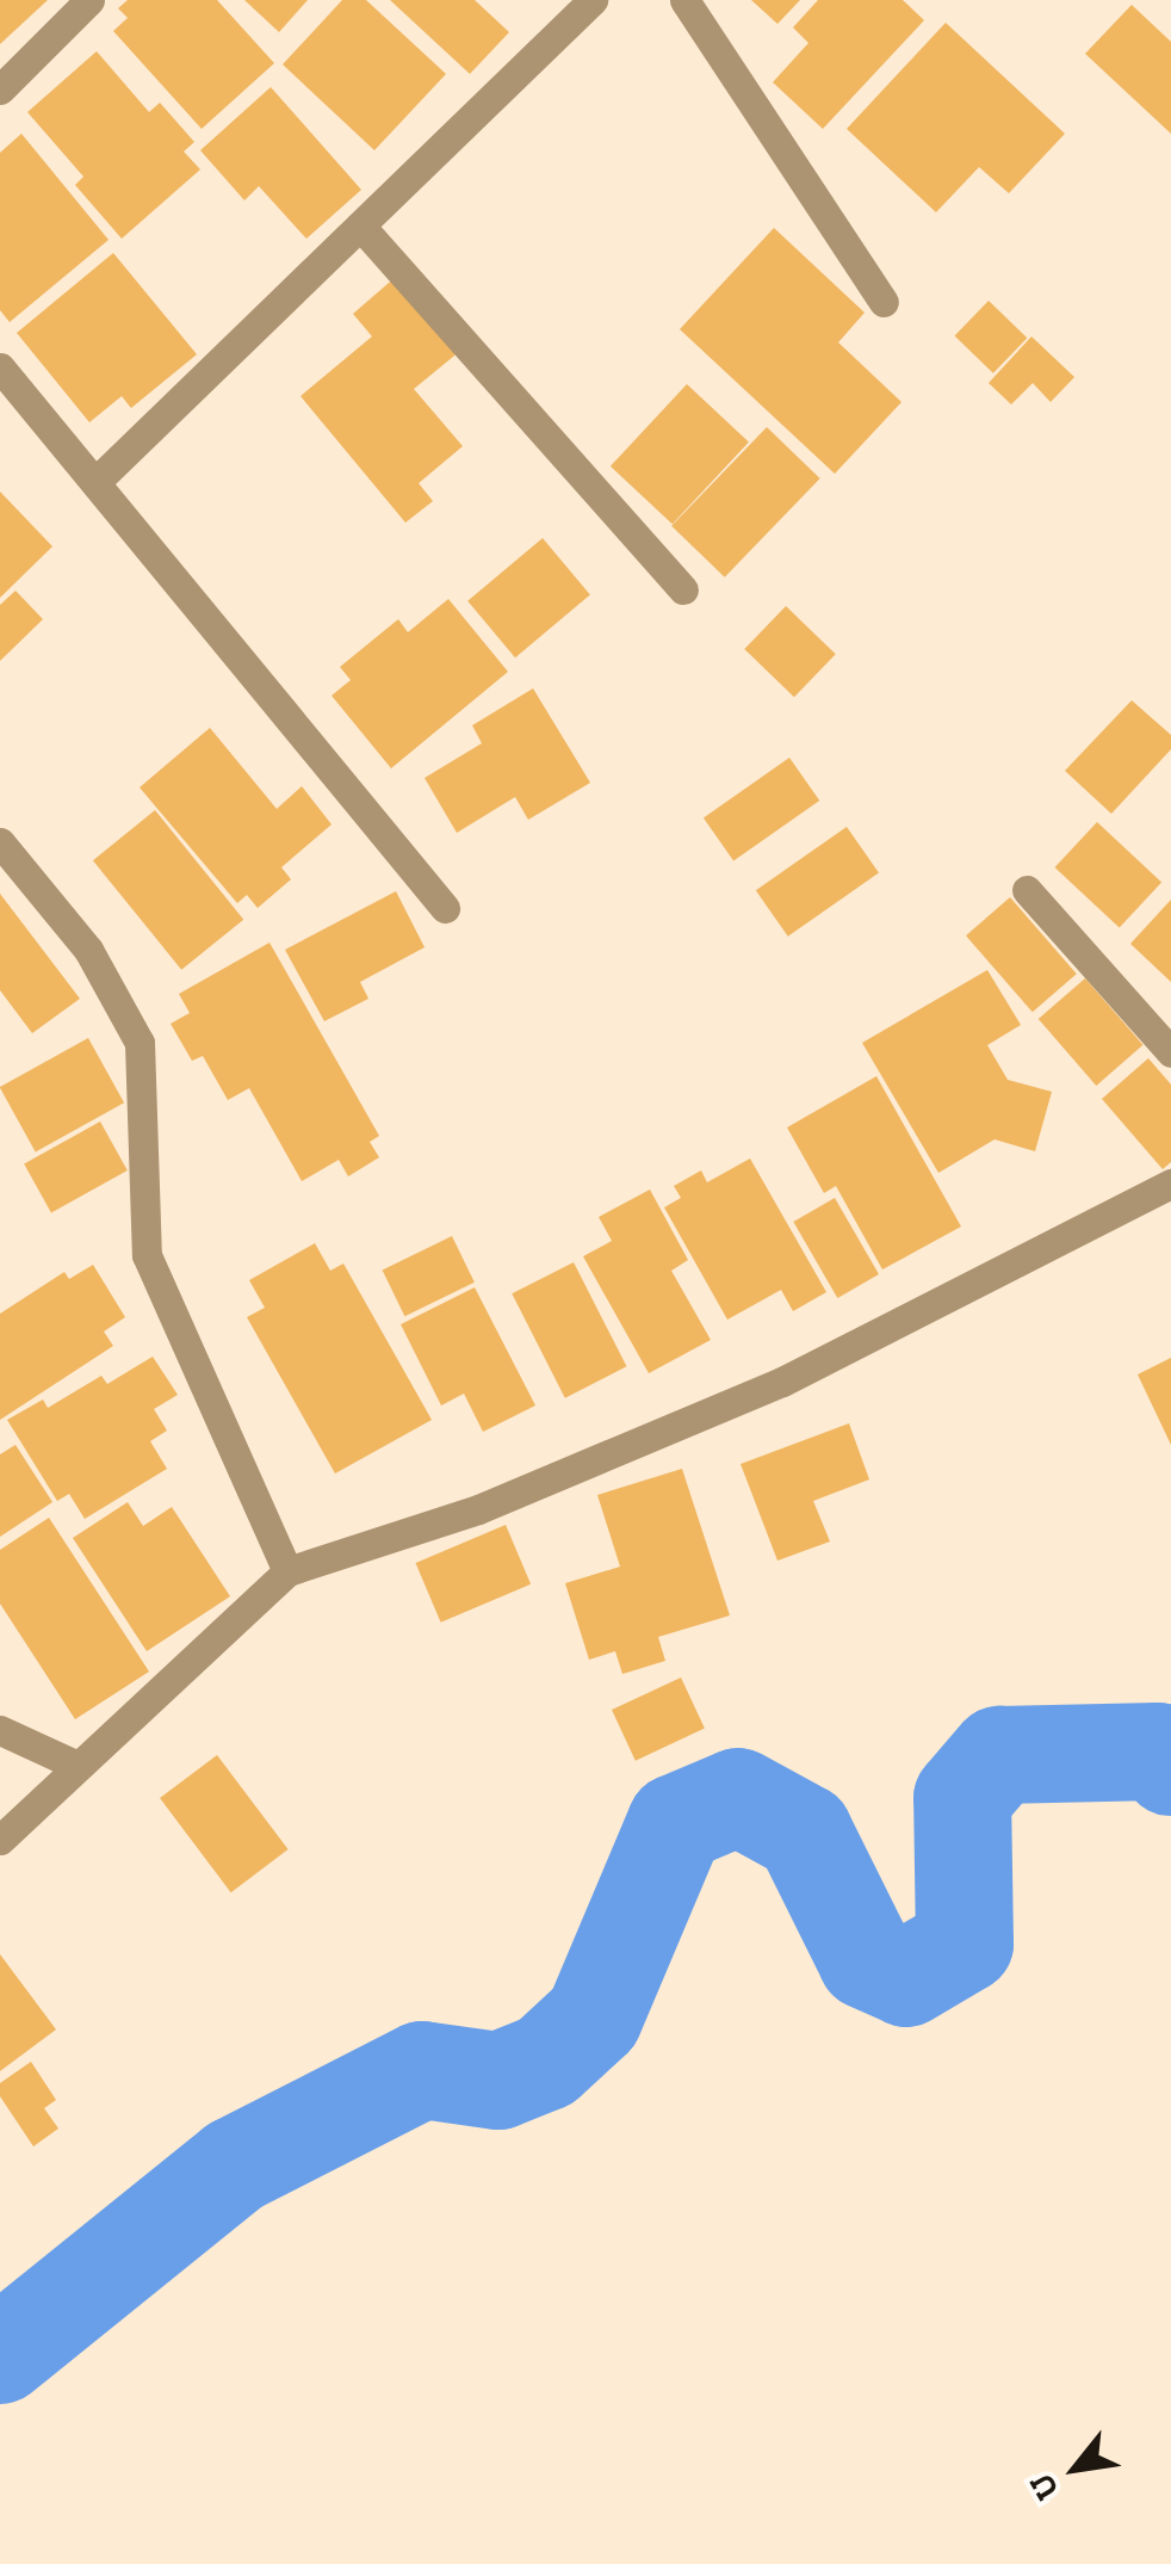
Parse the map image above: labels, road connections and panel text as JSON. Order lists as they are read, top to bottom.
{
  "north": "bottom left"
}
